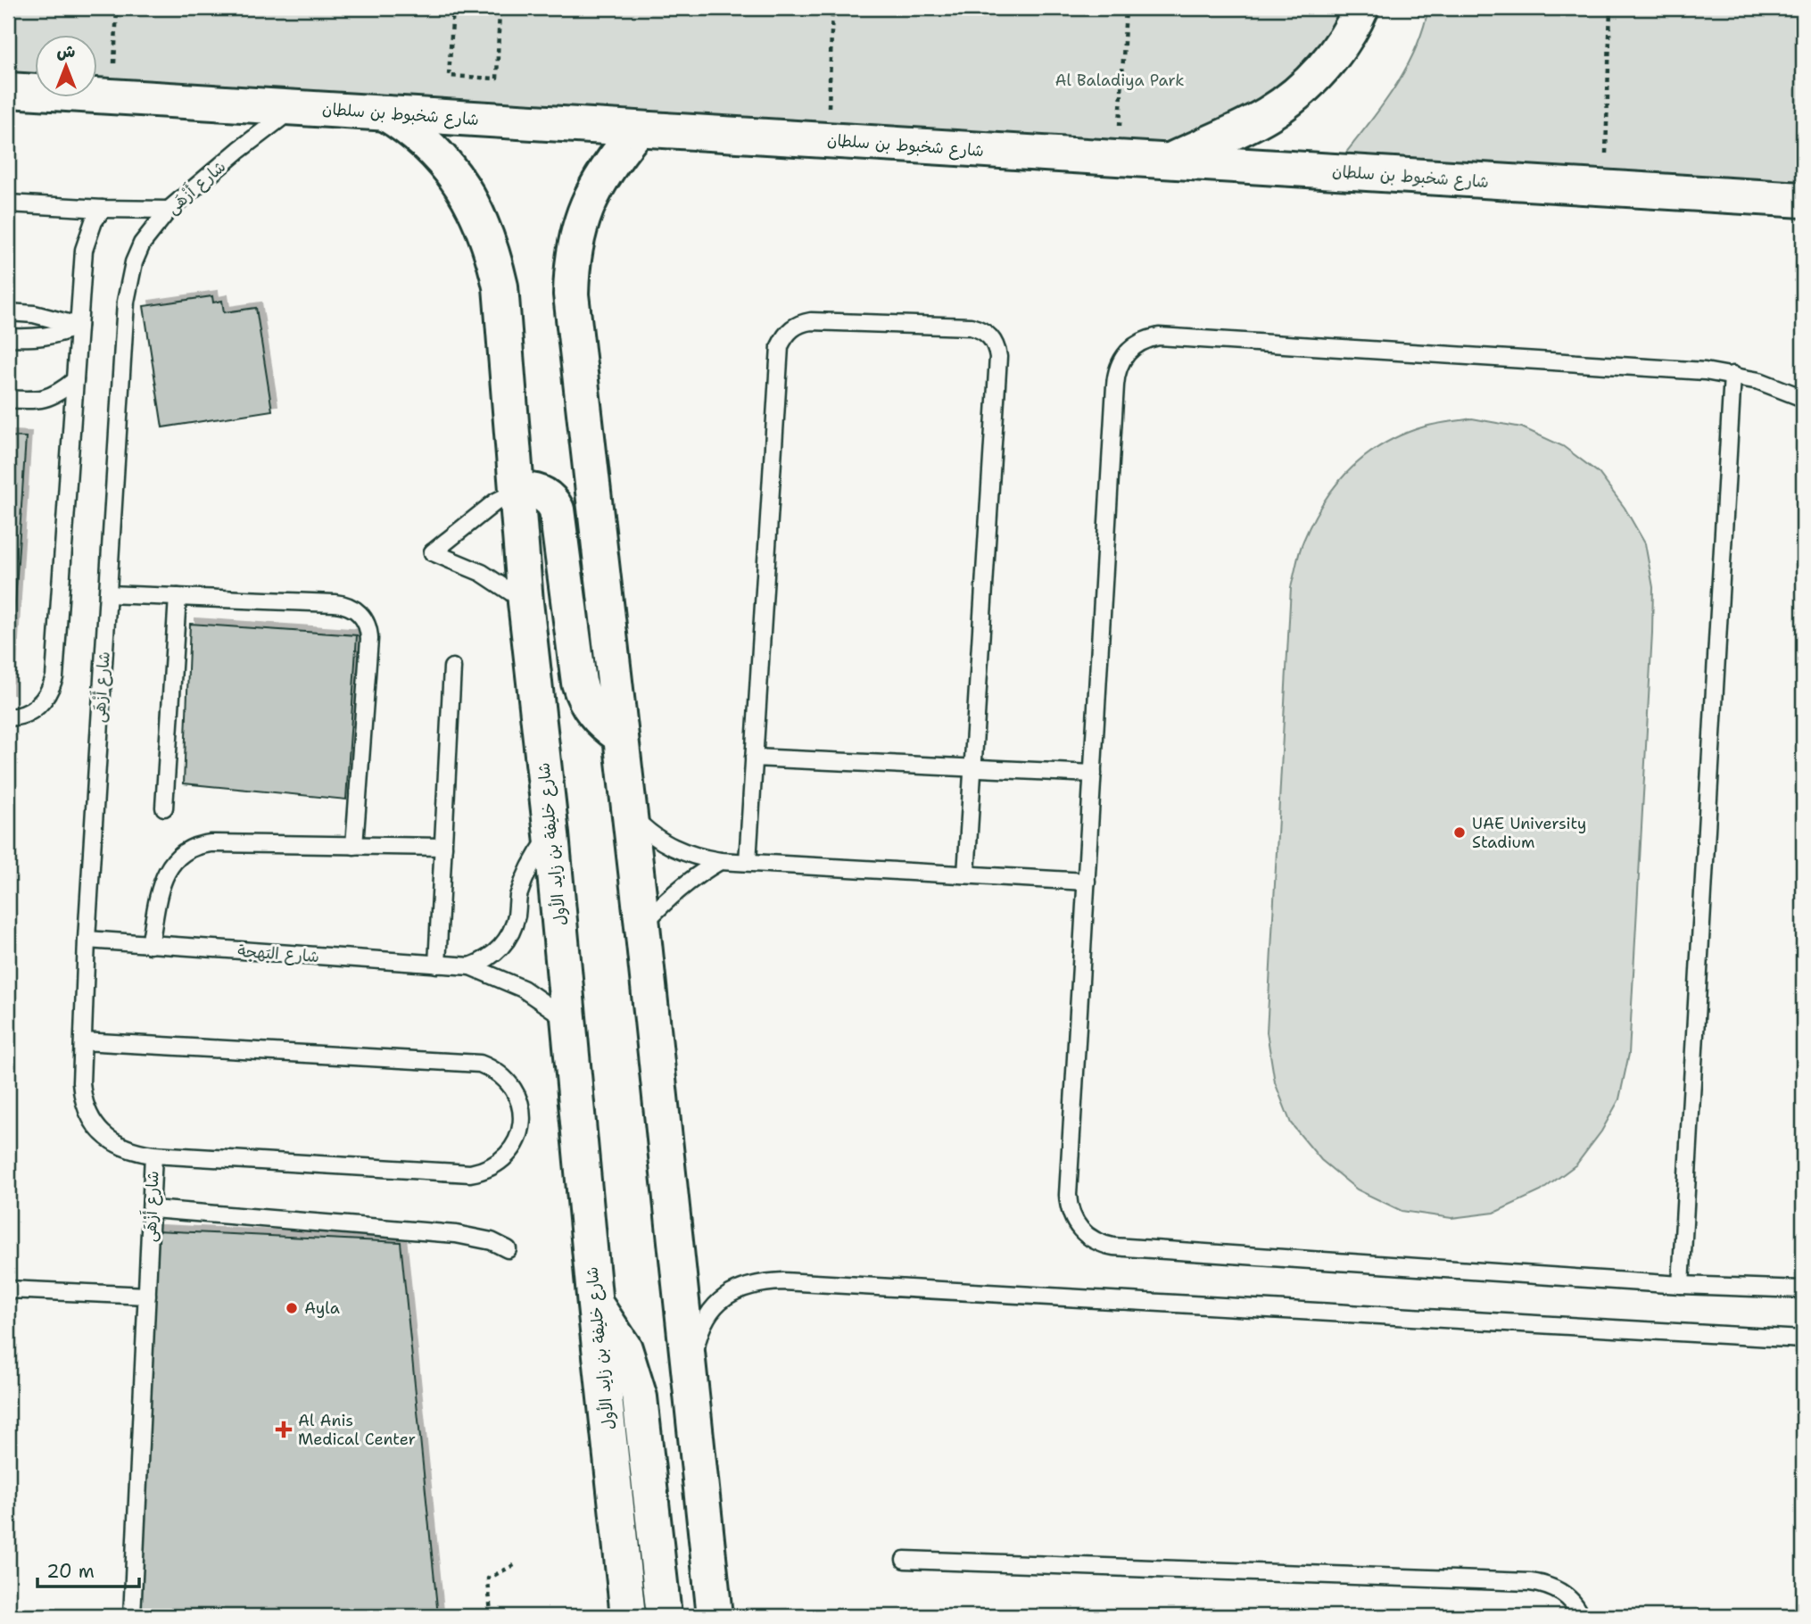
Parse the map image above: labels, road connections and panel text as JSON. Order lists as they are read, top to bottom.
{
  "streets": {
    "main road": ["شارع شخبوط بن سلطان", "شارع خليفة بن زايد الأول"],
    "lane": ["شارع أَزْهَى", "شارع البَهجة"]
  },
  "crossings": [
    ["شارع شخبوط بن سلطان", "شارع أَزْهَى"],
    ["شارع شخبوط بن سلطان", "شارع خليفة بن زايد الأول"],
    ["شارع أَزْهَى", "شارع البَهجة"],
    ["شارع خليفة بن زايد الأول", "شارع البَهجة"]
  ],
  "parks": ["Al Baladiya Park"],
  "places": {
    "other": ["UAE University Stadium", "Ayla"],
    "health": ["Al Anis Medical Center"]
  },
  "scale_bar": "20 m",
  "north": "top"
}
